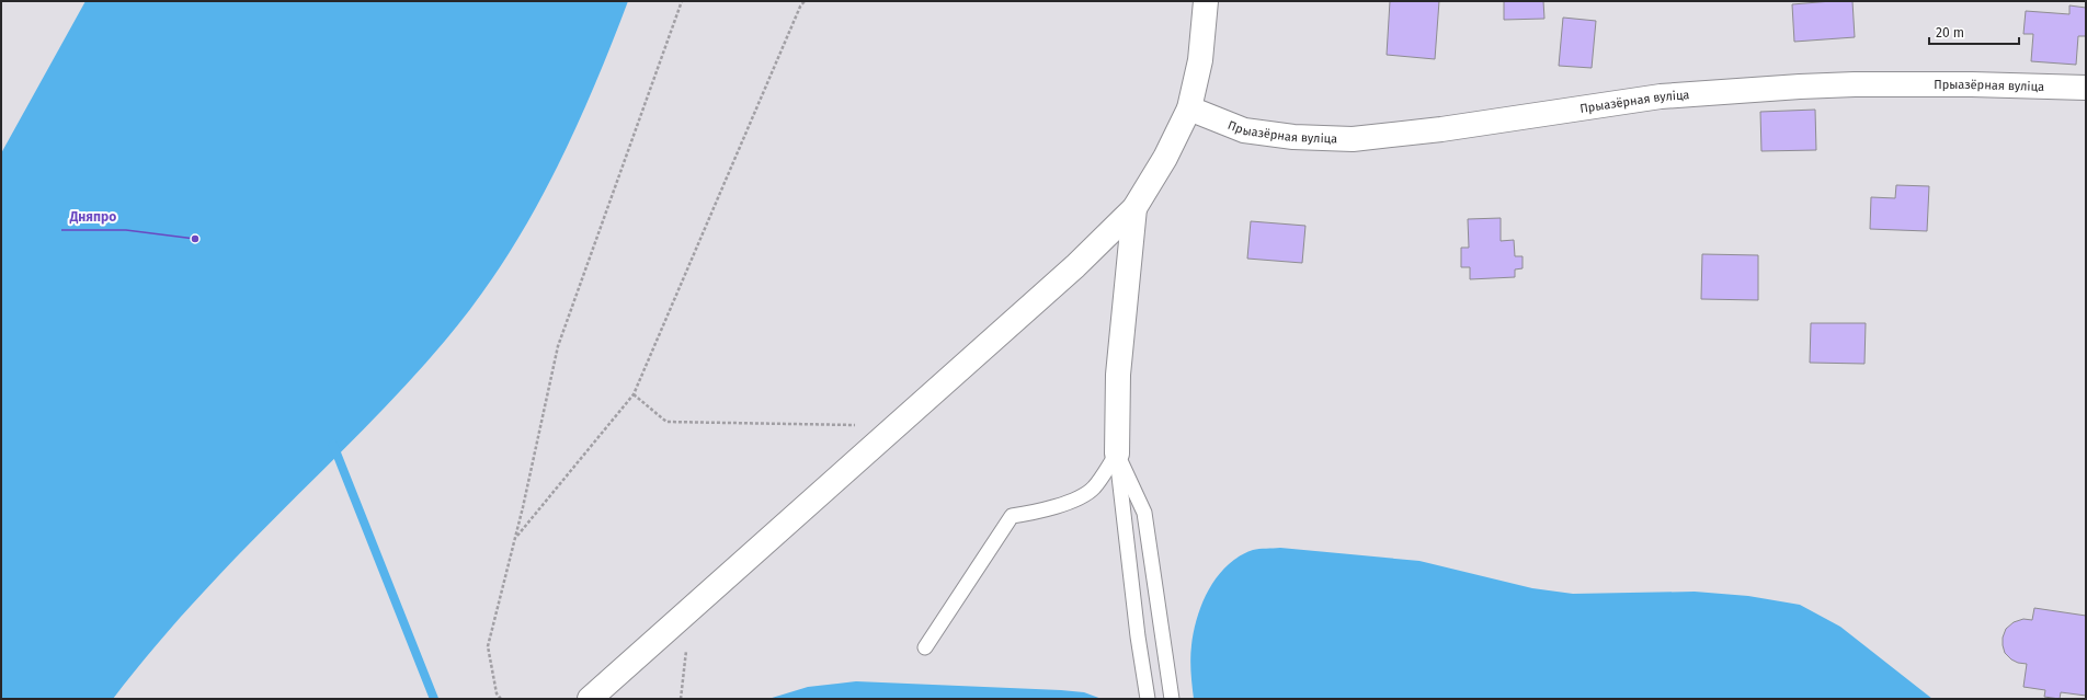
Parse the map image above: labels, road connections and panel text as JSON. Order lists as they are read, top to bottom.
{
  "streets": {
    "street": ["Прыазёрная вуліца"]
  },
  "places": ["Дняпро"],
  "scale_bar": "20 m"
}
